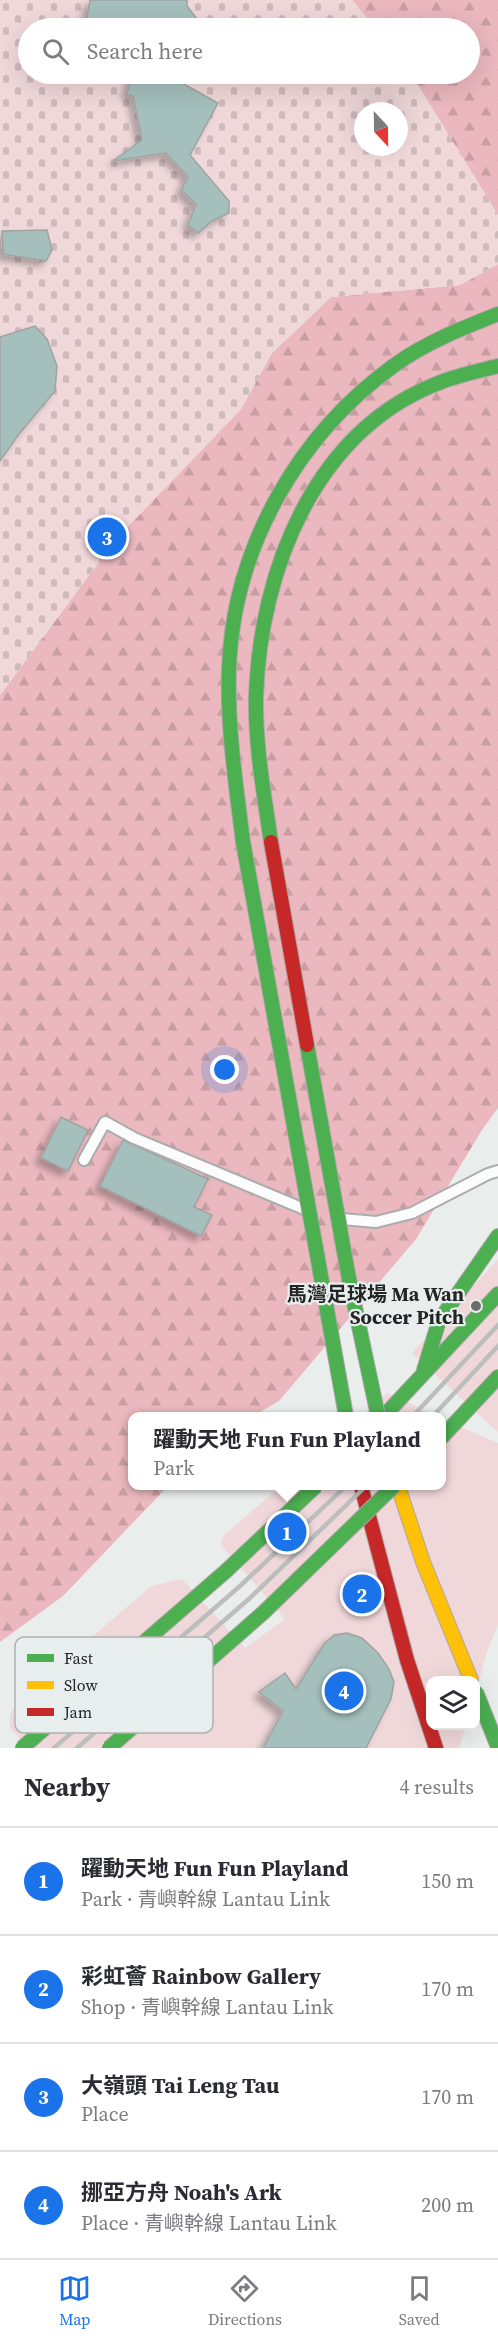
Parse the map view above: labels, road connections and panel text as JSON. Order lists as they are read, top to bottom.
{
  "places": ["馬灣足球場 Ma Wan Soccer Pitch"],
  "legend": ["Fast", "Slow", "Jam"],
  "north": "bottom",
  "page": {
    "search": "Search here",
    "pins": [
      "3",
      "1",
      "2",
      "4"
    ],
    "popup": ["躍動天地 Fun Fun Playland", "Park"],
    "heading": ["Nearby", "4 results"],
    "list": [
      {
        "mark": "1",
        "name": "躍動天地 Fun Fun Playland",
        "note": "Park · 青嶼幹線 Lantau Link",
        "value": "150 m"
      },
      {
        "mark": "2",
        "name": "彩虹薈 Rainbow Gallery",
        "note": "Shop · 青嶼幹線 Lantau Link",
        "value": "170 m"
      },
      {
        "mark": "3",
        "name": "大嶺頭 Tai Leng Tau",
        "note": "Place",
        "value": "170 m"
      },
      {
        "mark": "4",
        "name": "挪亞方舟 Noah's Ark",
        "note": "Place · 青嶼幹線 Lantau Link",
        "value": "200 m"
      }
    ],
    "nav": ["Map", "Directions", "Saved"]
  }
}
